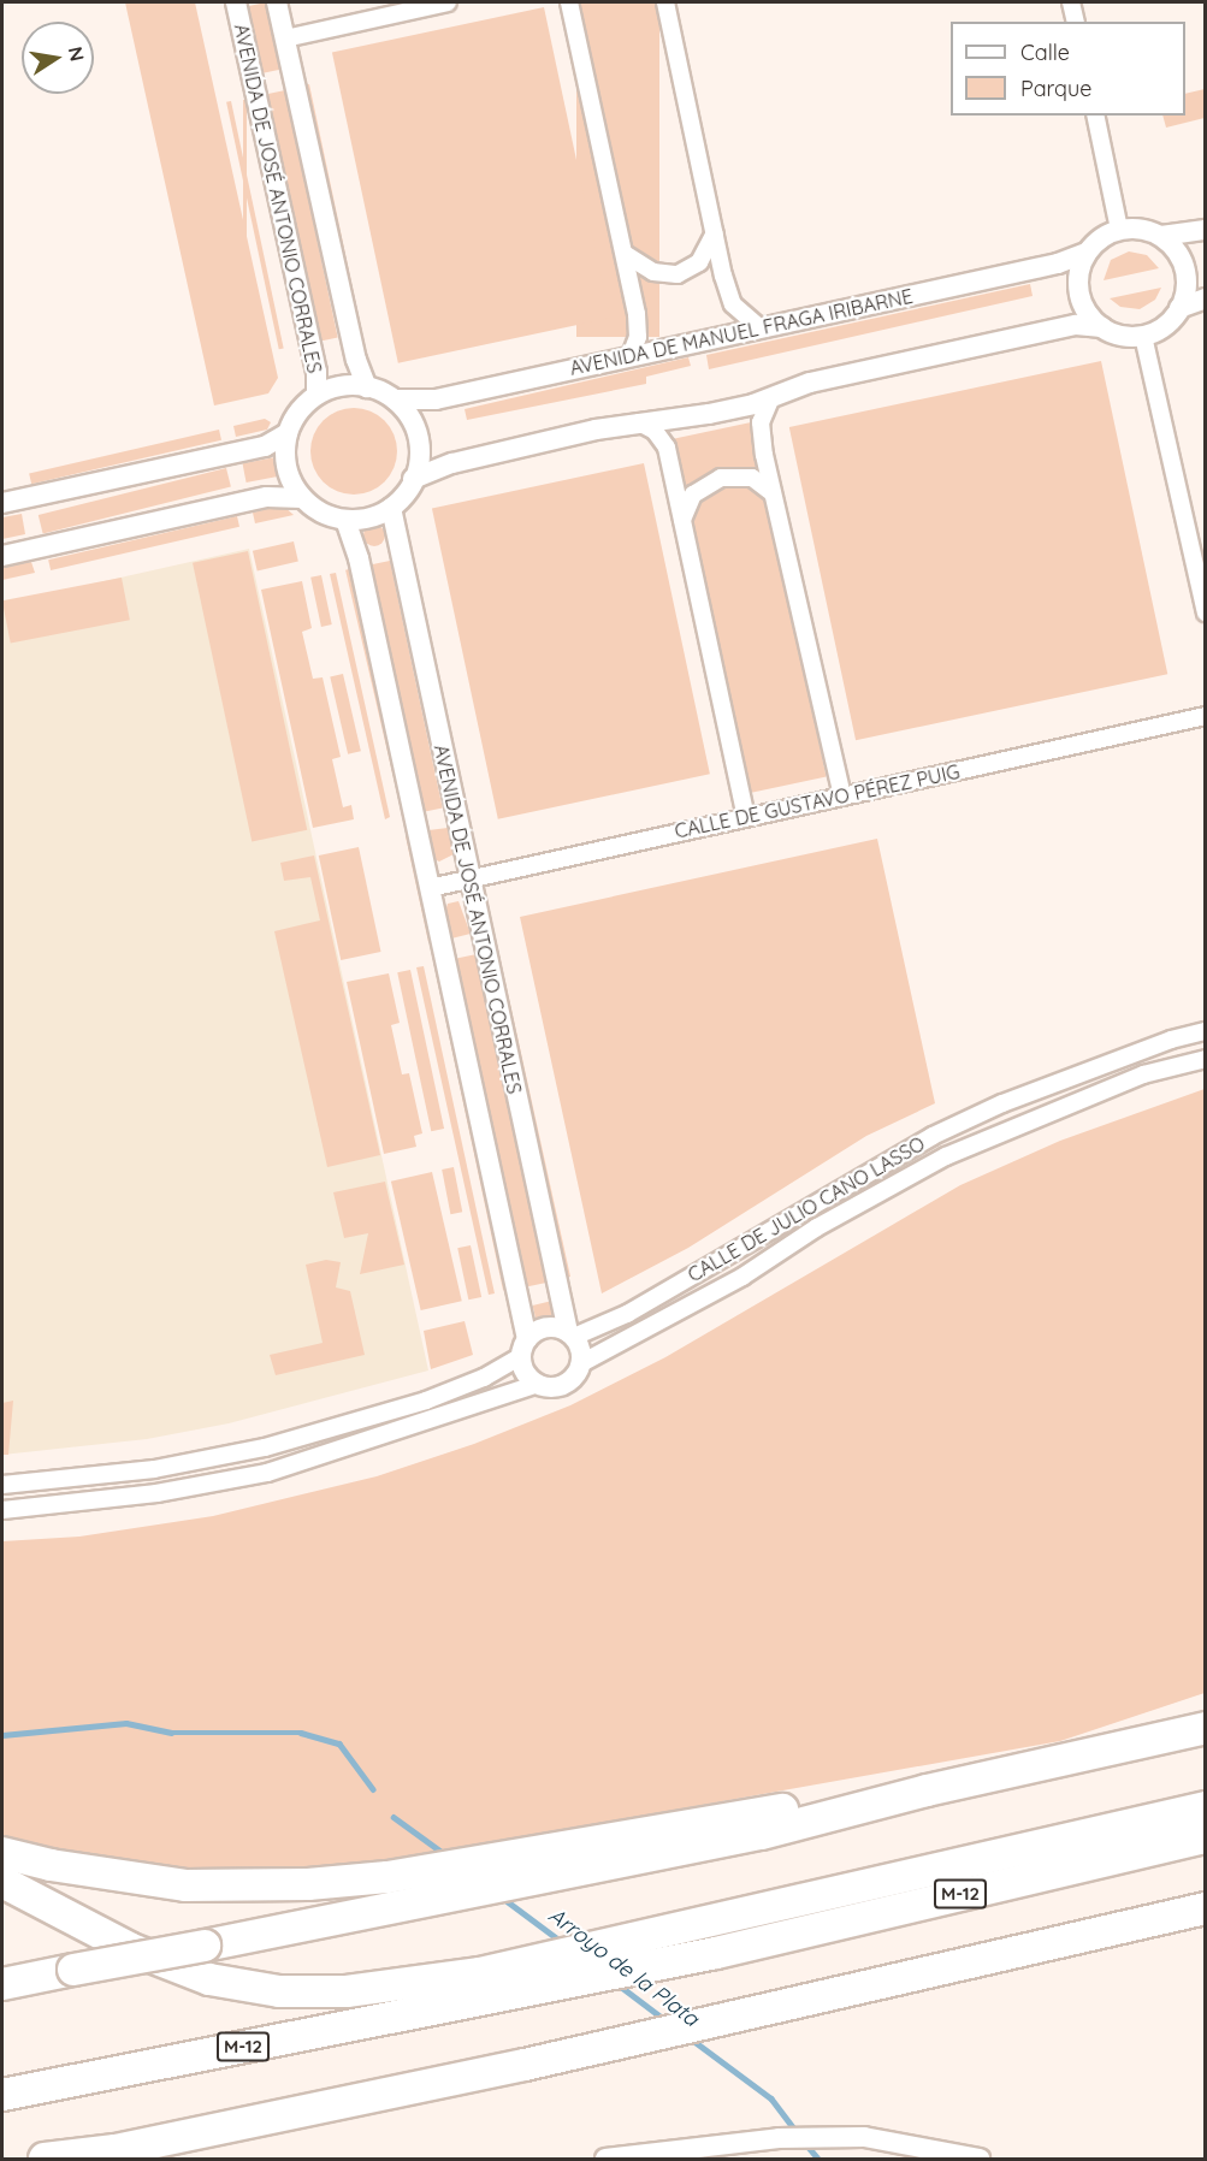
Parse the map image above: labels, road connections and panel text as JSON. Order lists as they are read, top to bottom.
{
  "streets": {
    "highway": ["M-12"],
    "street": [
      "AVENIDA DE JOSÉ ANTONIO CORRALES",
      "AVENIDA DE MANUEL FRAGA IRIBARNE",
      "CALLE DE GUSTAVO PÉREZ PUIG",
      "CALLE DE JULIO CANO LASSO"
    ]
  },
  "crossings": [
    ["AVENIDA DE JOSÉ ANTONIO CORRALES", "AVENIDA DE MANUEL FRAGA IRIBARNE"],
    ["AVENIDA DE JOSÉ ANTONIO CORRALES", "CALLE DE GUSTAVO PÉREZ PUIG"],
    ["AVENIDA DE JOSÉ ANTONIO CORRALES", "CALLE DE JULIO CANO LASSO"]
  ],
  "water": ["Arroyo de la Plata"],
  "legend": ["Calle", "Parque"],
  "north": "right"
}
